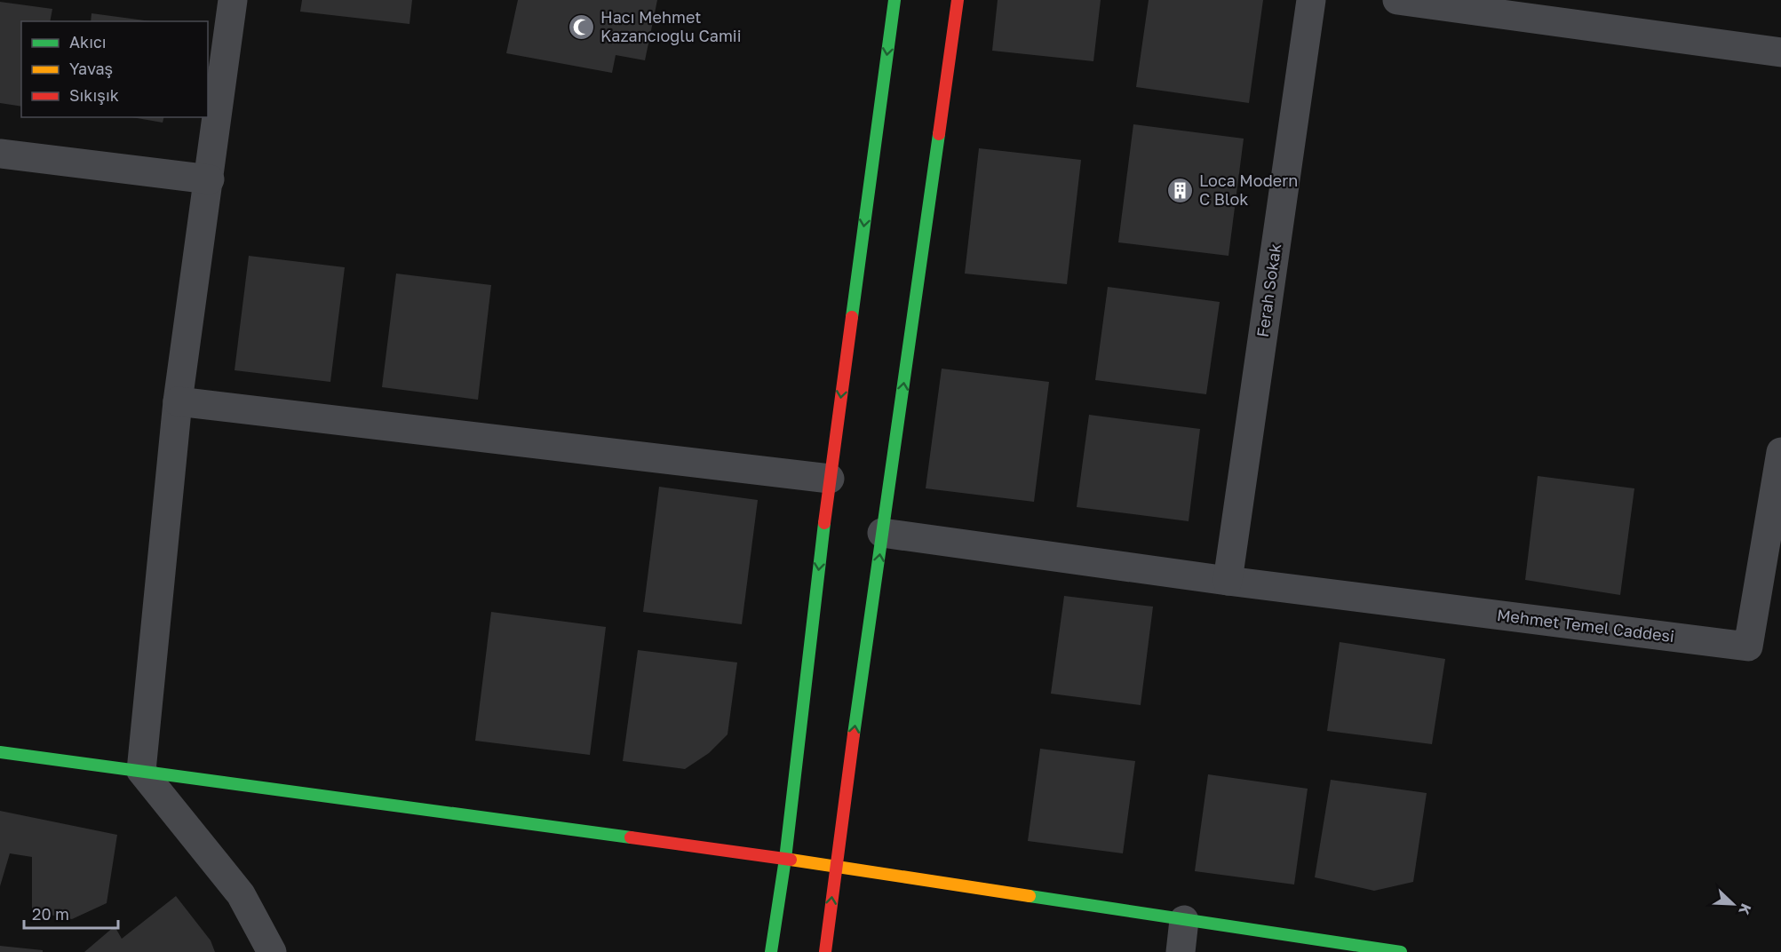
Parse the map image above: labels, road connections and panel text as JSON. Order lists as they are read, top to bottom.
{
  "streets": {
    "street": ["Ferah Sokak", "Mehmet Temel Caddesi"]
  },
  "crossings": [
    ["Ferah Sokak", "Mehmet Temel Caddesi"]
  ],
  "places": {
    "mosque": ["Hacı Mehmet Kazancıoğlu Camii"],
    "building": ["Loca Modern C Blok"]
  },
  "legend": ["Akıcı", "Yavaş", "Sıkışık"],
  "scale_bar": "20 m",
  "north": "bottom right"
}
